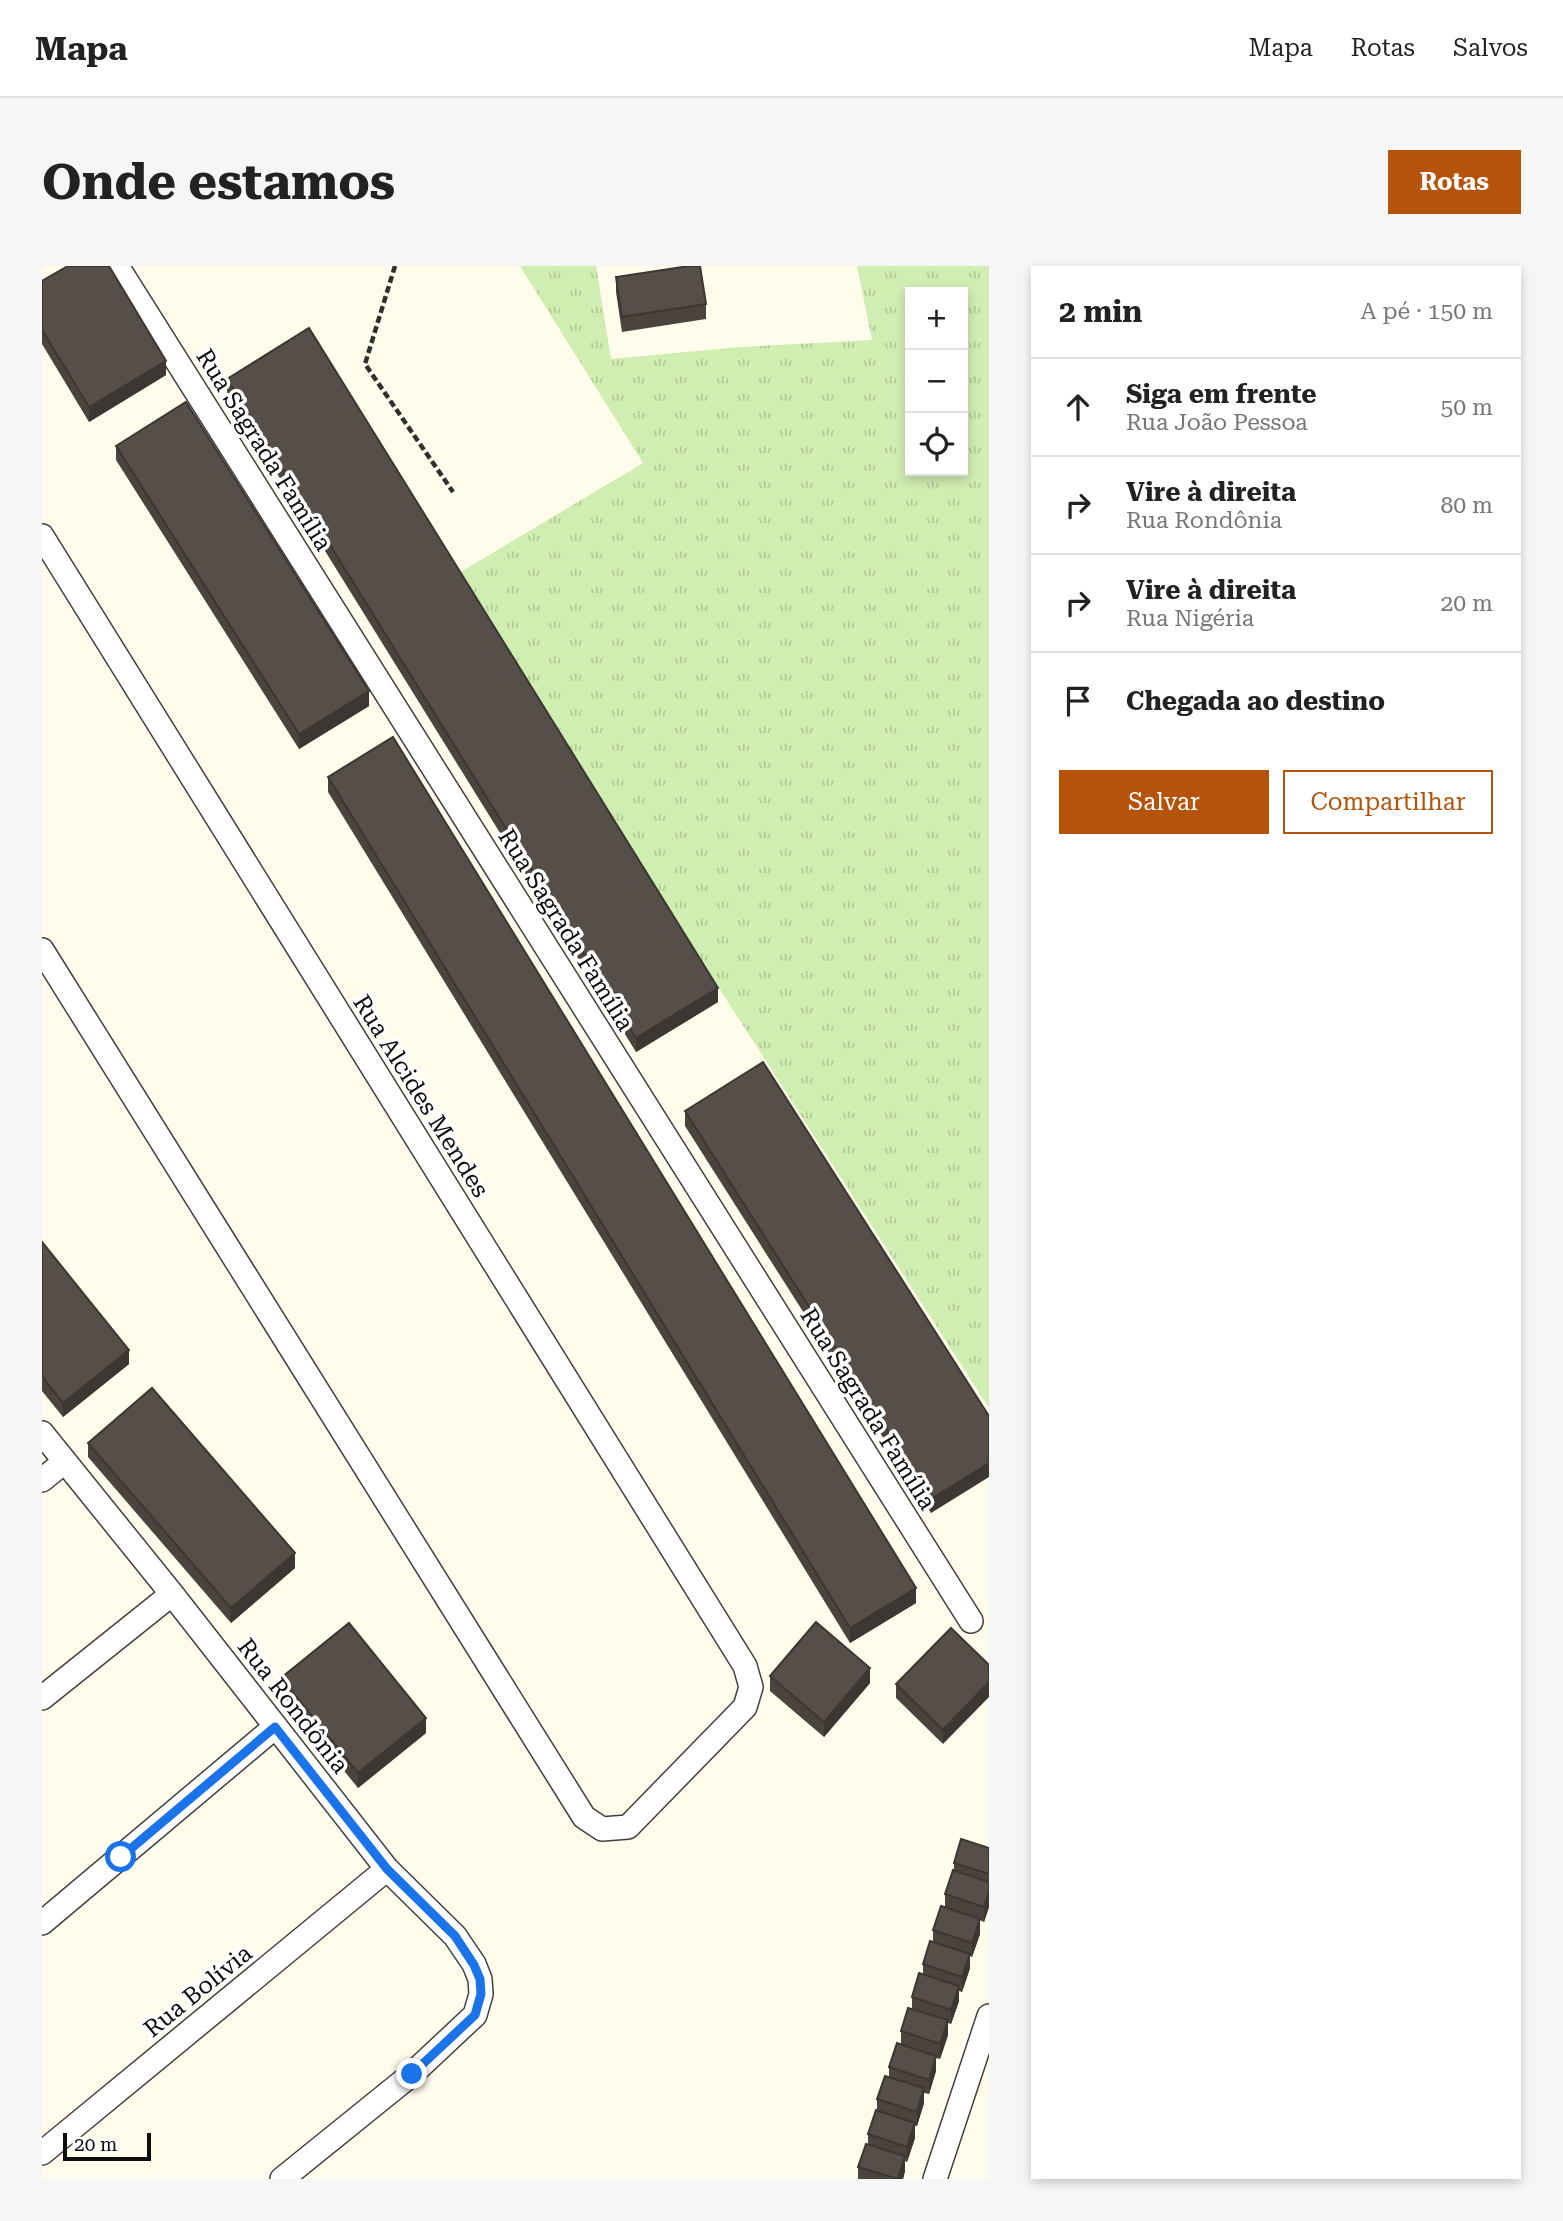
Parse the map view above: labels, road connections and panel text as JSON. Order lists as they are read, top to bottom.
{
  "streets": {
    "street": [
      "Rua Sagrada Família",
      "Rua Alcides Mendes",
      "Rua Rondônia",
      "Rua Bolívia"
    ]
  },
  "crossings": [
    ["Rua Rondônia", "Rua Bolívia"]
  ],
  "scale_bar": "20 m",
  "page": {
    "header": "Mapa",
    "nav": ["Mapa", "Rotas", "Salvos"],
    "buttons": [
      "Rotas",
      ["Salvar", "Compartilhar"]
    ],
    "title": "Onde estamos",
    "heading": ["2 min", "A pé · 150 m"],
    "map_buttons": ["+", "−"],
    "list": [
      ["Siga em frente", "Rua João Pessoa", "50 m"],
      ["Vire à direita", "Rua Rondônia", "80 m"],
      ["Vire à direita", "Rua Nigéria", "20 m"],
      "Chegada ao destino"
    ],
    "scale": "20 m"
  }
}
